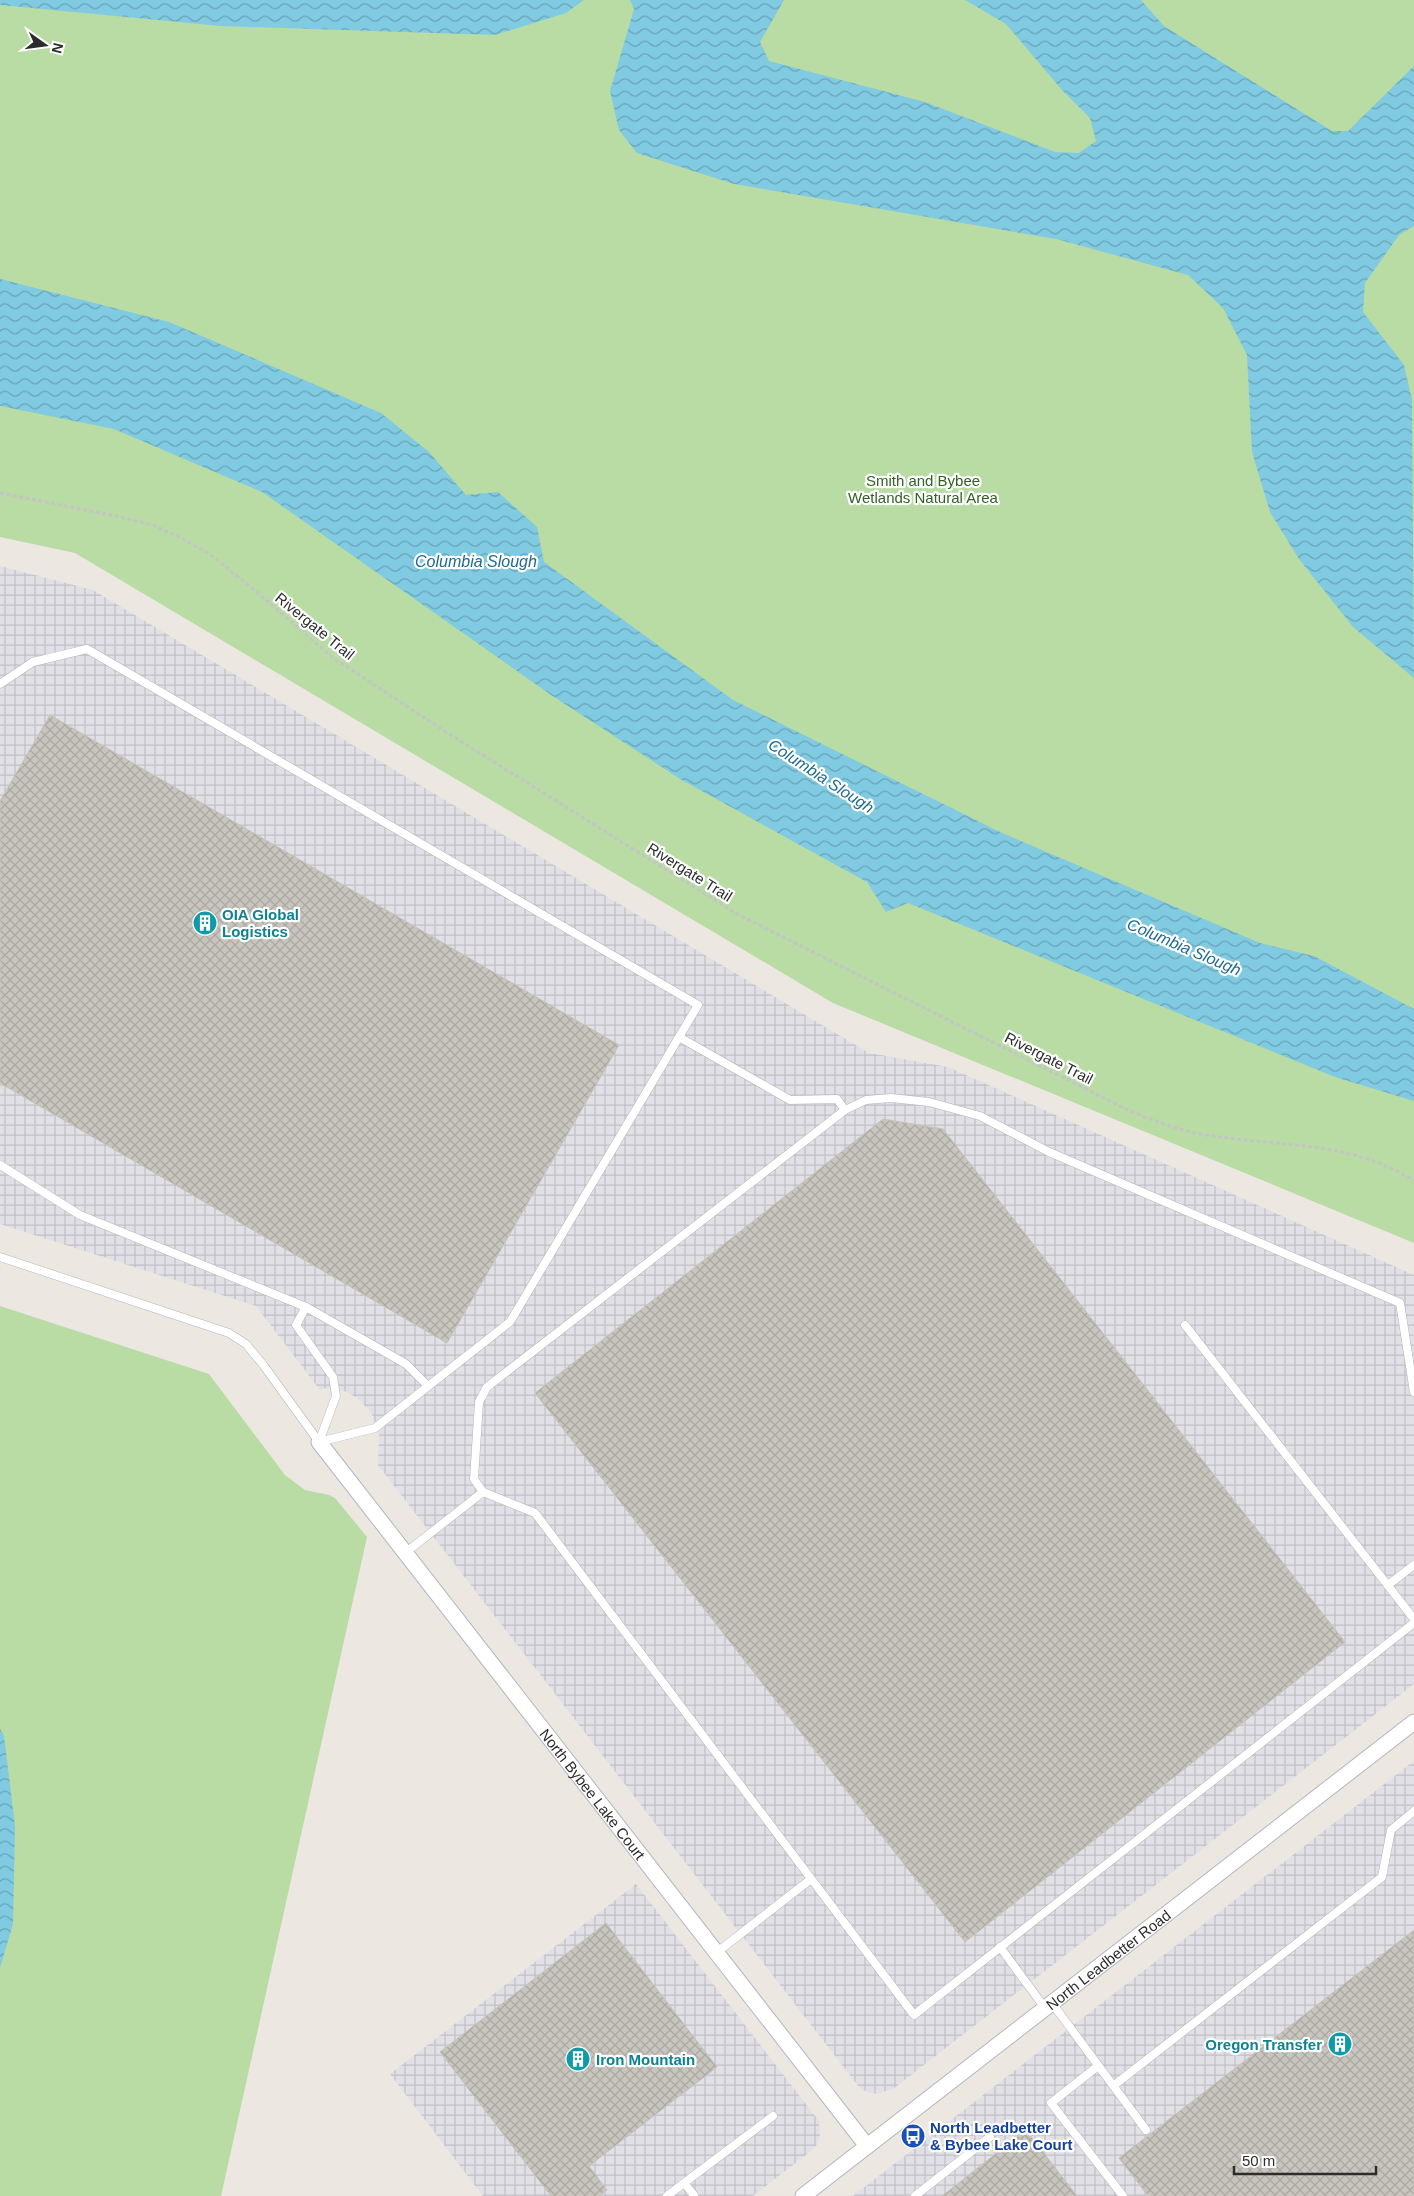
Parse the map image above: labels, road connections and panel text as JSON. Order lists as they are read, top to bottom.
{
  "streets": {
    "street": ["North Bybee Lake Court", "North Leadbetter Road"],
    "path": ["Rivergate Trail"]
  },
  "crossings": [
    ["North Bybee Lake Court", "North Leadbetter Road"]
  ],
  "water": ["Columbia Slough"],
  "parks": ["Smith and Bybee Wetlands Natural Area"],
  "places": {
    "building": ["OIA Global Logistics", "Oregon Transfer", "Iron Mountain"],
    "bus stop": ["North Leadbetter & Bybee Lake Court"]
  },
  "scale_bar": "50 m",
  "north": "right"
}
